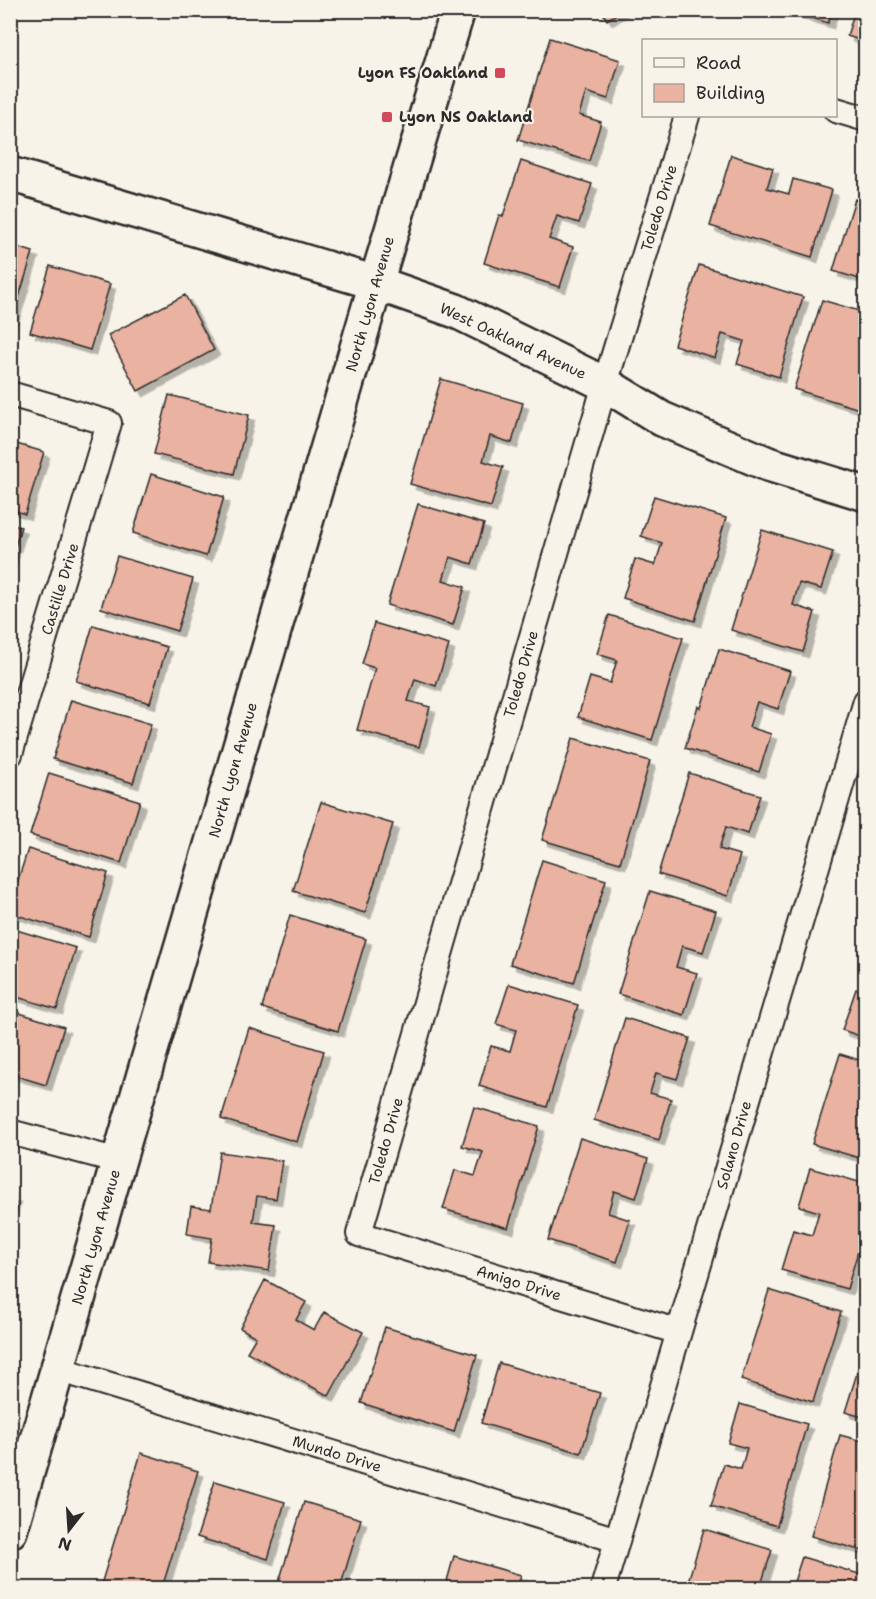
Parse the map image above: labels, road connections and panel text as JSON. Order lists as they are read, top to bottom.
{
  "streets": {
    "street": [
      "Toledo Drive",
      "North Lyon Avenue",
      "West Oakland Avenue",
      "Castille Drive",
      "Solano Drive",
      "Amigo Drive",
      "Mundo Drive"
    ]
  },
  "crossings": [
    ["Toledo Drive", "West Oakland Avenue"],
    ["Toledo Drive", "Amigo Drive"],
    ["North Lyon Avenue", "West Oakland Avenue"],
    ["North Lyon Avenue", "Mundo Drive"],
    ["Solano Drive", "Amigo Drive"],
    ["Solano Drive", "Mundo Drive"]
  ],
  "places": {
    "transit": ["Lyon FS Oakland", "Lyon NS Oakland"]
  },
  "legend": ["Road", "Building"],
  "north": "bottom"
}
